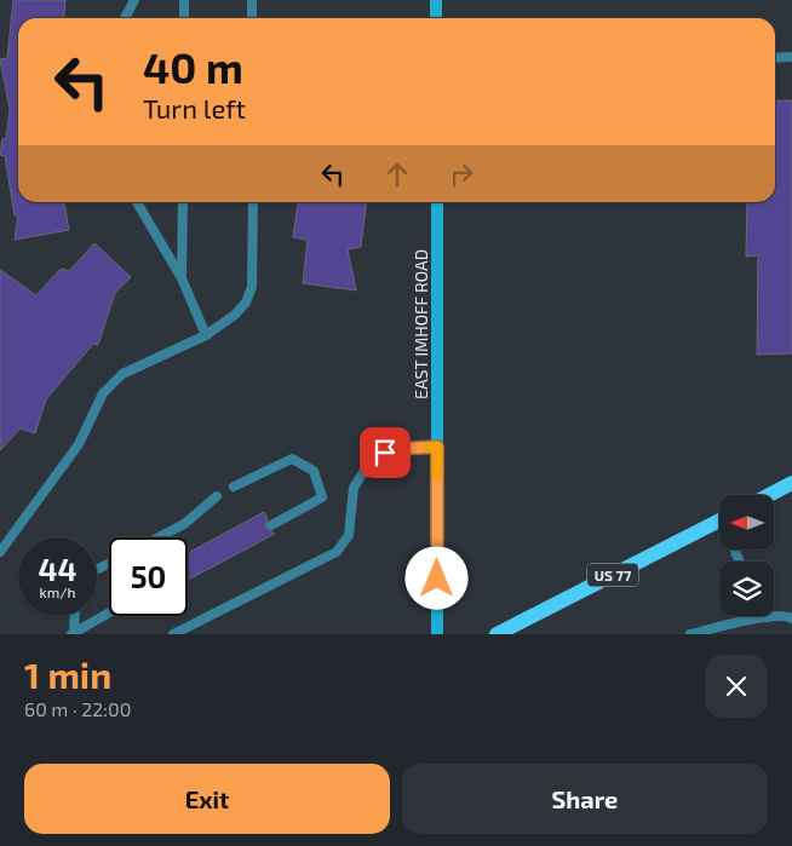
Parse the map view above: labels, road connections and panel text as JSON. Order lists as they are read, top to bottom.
{
  "streets": {
    "main road": ["EAST IMHOFF ROAD", "US 77"]
  },
  "north": "left",
  "page": {
    "turn": ["40 m", "Turn left"],
    "speed": "44 km/h",
    "limit": "50",
    "heading": ["1 min", "60 m · 22:00"],
    "buttons": ["Exit", "Share"]
  }
}
